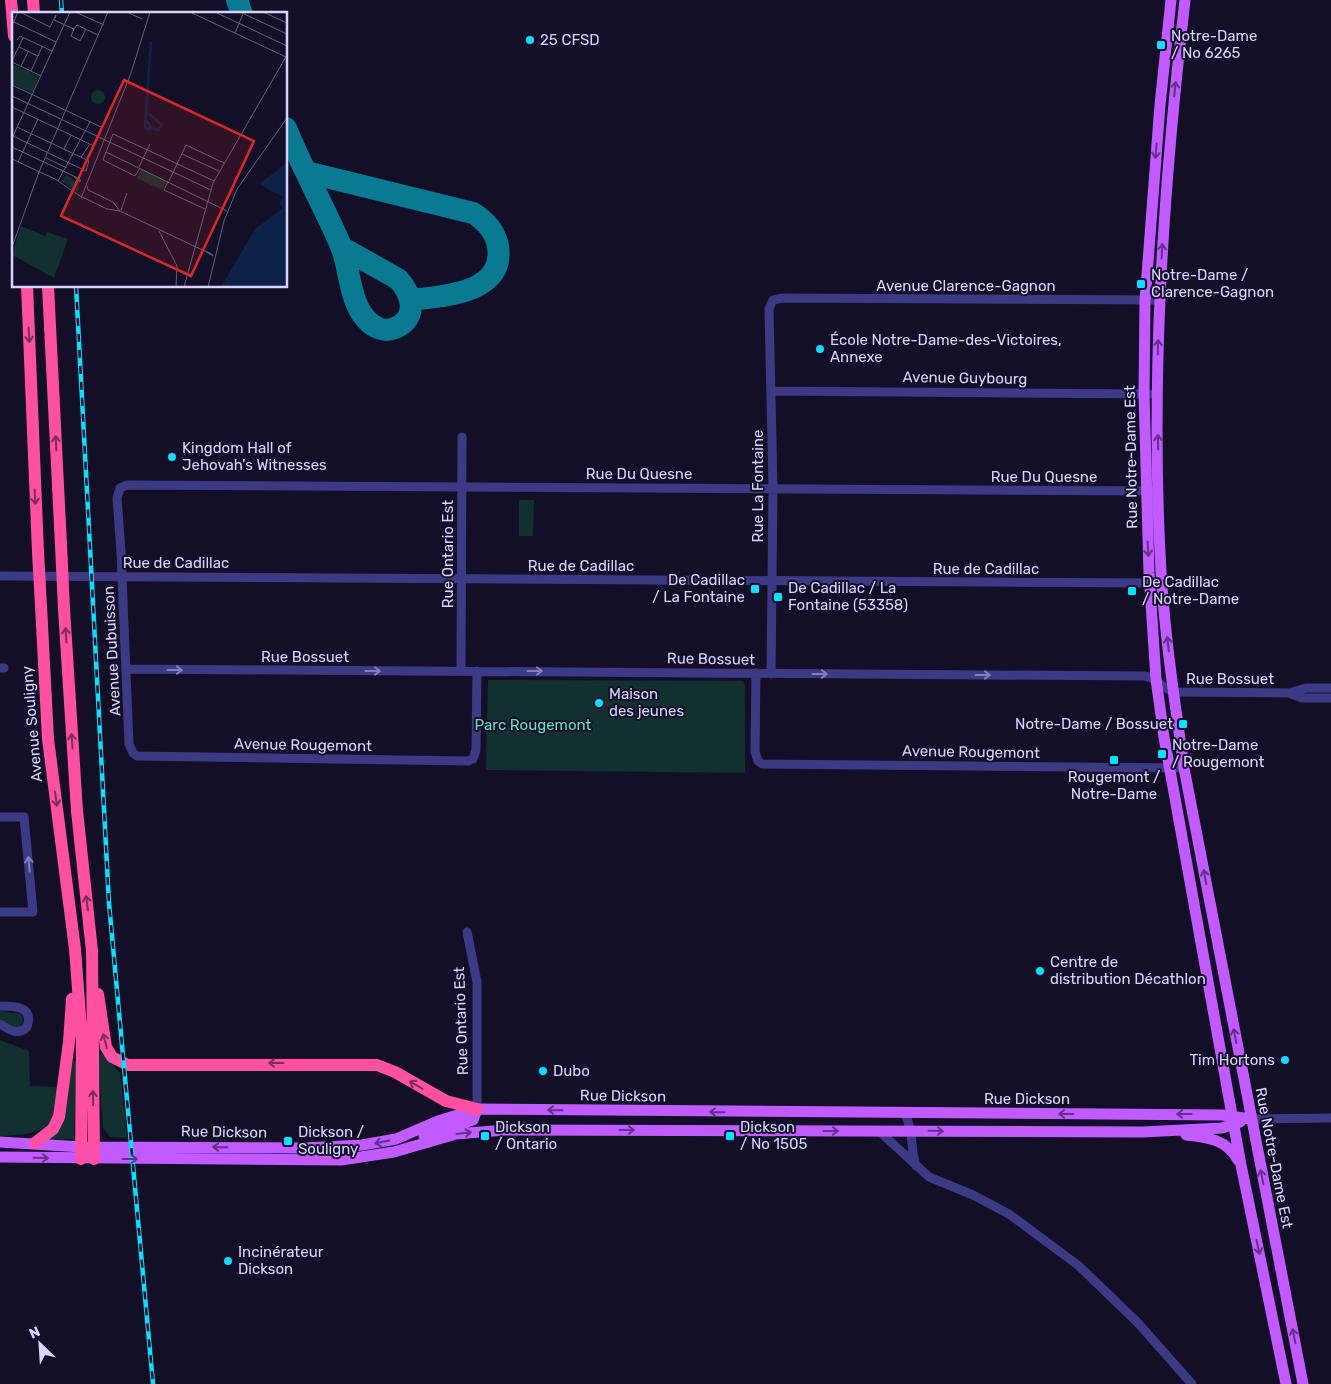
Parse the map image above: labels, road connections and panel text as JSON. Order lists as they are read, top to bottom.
{
  "streets": {
    "highway": ["Avenue Souligny"],
    "main road": ["Rue Notre-Dame Est", "Rue Dickson"],
    "street": [
      "Avenue Clarence-Gagnon",
      "Avenue Guybourg",
      "Rue Du Quesne",
      "Rue La Fontaine",
      "Rue Ontario Est",
      "Rue de Cadillac",
      "Avenue Dubuisson",
      "Rue Bossuet",
      "Avenue Rougemont"
    ]
  },
  "crossings": [
    ["Avenue Clarence-Gagnon", "Rue Notre-Dame Est"],
    ["Avenue Clarence-Gagnon", "Rue La Fontaine"],
    ["Avenue Guybourg", "Rue Notre-Dame Est"],
    ["Avenue Guybourg", "Rue La Fontaine"],
    ["Rue Notre-Dame Est", "Rue Du Quesne"],
    ["Rue Notre-Dame Est", "Rue de Cadillac"],
    ["Rue Notre-Dame Est", "Rue Bossuet"],
    ["Rue Notre-Dame Est", "Avenue Rougemont"],
    ["Rue Notre-Dame Est", "Rue Dickson"],
    ["Rue Du Quesne", "Rue La Fontaine"],
    ["Rue Du Quesne", "Rue Ontario Est"],
    ["Rue Du Quesne", "Avenue Dubuisson"],
    ["Rue La Fontaine", "Rue de Cadillac"],
    ["Rue La Fontaine", "Rue Bossuet"],
    ["Rue Ontario Est", "Rue de Cadillac"],
    ["Rue Ontario Est", "Rue Bossuet"],
    ["Rue Ontario Est", "Rue Dickson"],
    ["Avenue Dubuisson", "Rue Bossuet"],
    ["Avenue Dubuisson", "Avenue Rougemont"],
    ["Rue Bossuet", "Avenue Rougemont"],
    ["Avenue Souligny", "Rue Dickson"]
  ],
  "one_way": ["Rue Bossuet"],
  "parks": ["Parc Rougemont"],
  "places": {
    "other": [
      "25 CFSD",
      "École Notre-Dame-des-Victoires, Annexe",
      "Kingdom Hall of Jehovah's Witnesses",
      "Maison des jeunes",
      "Centre de distribution Décathlon",
      "Tim Hortons",
      "Dubo",
      "Incinérateur Dickson"
    ],
    "transit": [
      "Notre-Dame / No 6265",
      "Notre-Dame / Clarence-Gagnon",
      "De Cadillac / La Fontaine",
      "De Cadillac / Notre-Dame",
      "De Cadillac / La Fontaine (53358)",
      "Notre-Dame / Bossuet",
      "Notre-Dame / Rougemont",
      "Rougemont / Notre-Dame",
      "Dickson / Ontario",
      "Dickson / No 1505",
      "Dickson / Souligny"
    ]
  },
  "north": "top left"
}
